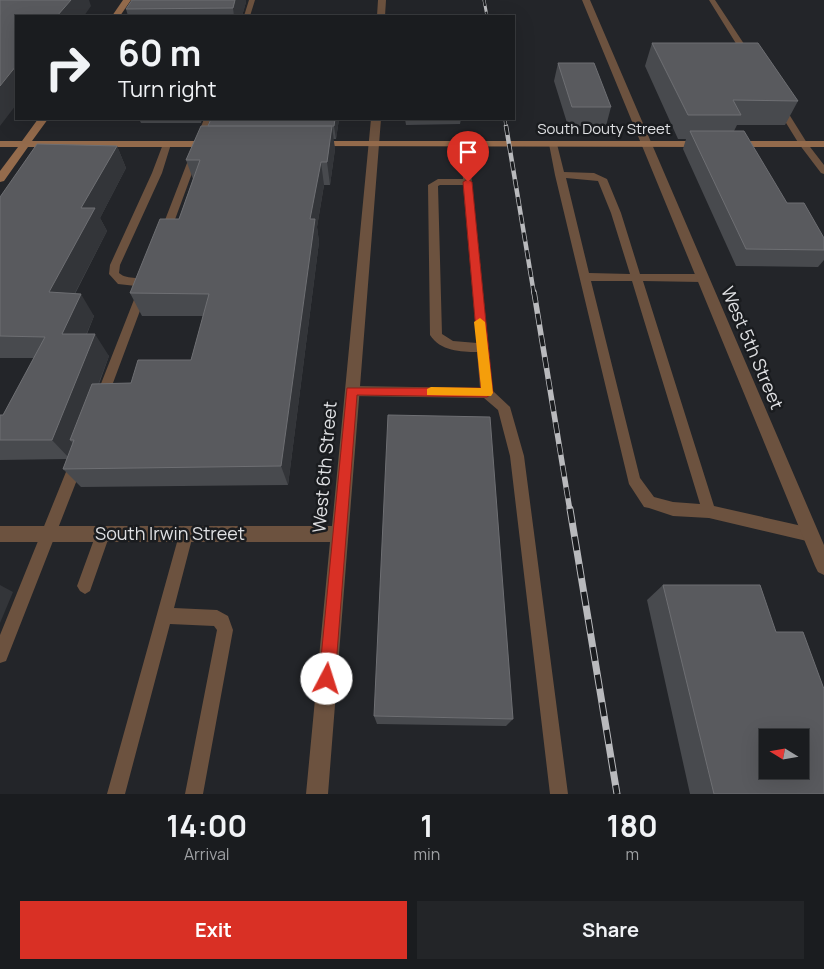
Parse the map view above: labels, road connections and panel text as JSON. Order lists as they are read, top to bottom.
{
  "streets": {
    "street": [
      "South Douty Street",
      "West 5th Street",
      "West 6th Street",
      "South Irwin Street"
    ]
  },
  "crossings": [
    ["South Douty Street", "West 5th Street"],
    ["South Douty Street", "West 6th Street"],
    ["West 6th Street", "South Irwin Street"]
  ],
  "north": "left",
  "page": {
    "turn": ["60 m", "Turn right"],
    "eta": [
      "14:00",
      "Arrival",
      "1",
      "min",
      "180",
      "m"
    ],
    "buttons": ["Exit", "Share"]
  }
}
